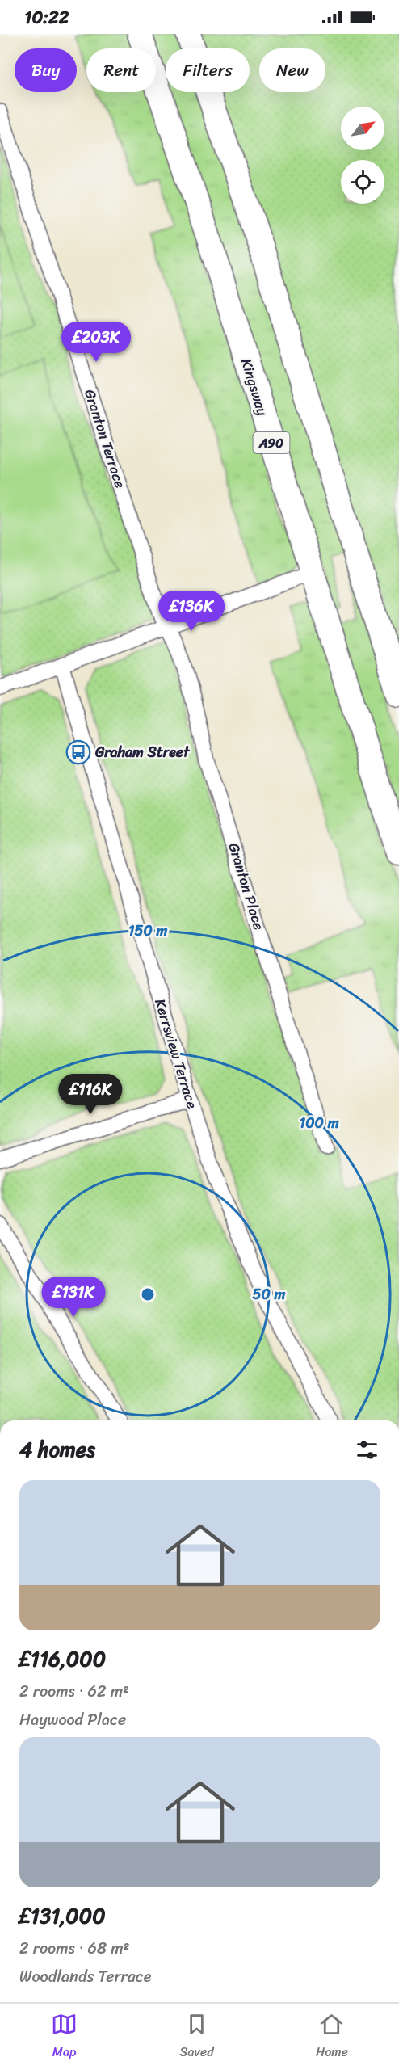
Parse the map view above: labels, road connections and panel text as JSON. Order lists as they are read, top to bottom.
{
  "streets": {
    "highway": ["Kingsway", "A90"],
    "street": ["Granton Terrace", "Granton Place", "Kerrsview Terrace"]
  },
  "crossings": [
    ["Granton Terrace", "Granton Place"]
  ],
  "places": {
    "bus stop": ["Graham Street"]
  },
  "north": "top right",
  "page": {
    "status": "10:22",
    "chip": [
      "Buy",
      "Rent",
      "Filters",
      "New"
    ],
    "price": [
      "£203K",
      "£136K",
      "£116K",
      "£131K"
    ],
    "heading": "4 homes",
    "list": [
      {
        "name": "£116,000",
        "note": "2 rooms · 62 m² · Haywood Place"
      },
      {
        "name": "£131,000",
        "note": "2 rooms · 68 m² · Woodlands Terrace"
      }
    ],
    "tabs": ["Map", "Saved", "Home"]
  },
  "rings": ["150 m", "100 m", "50 m"]
}
